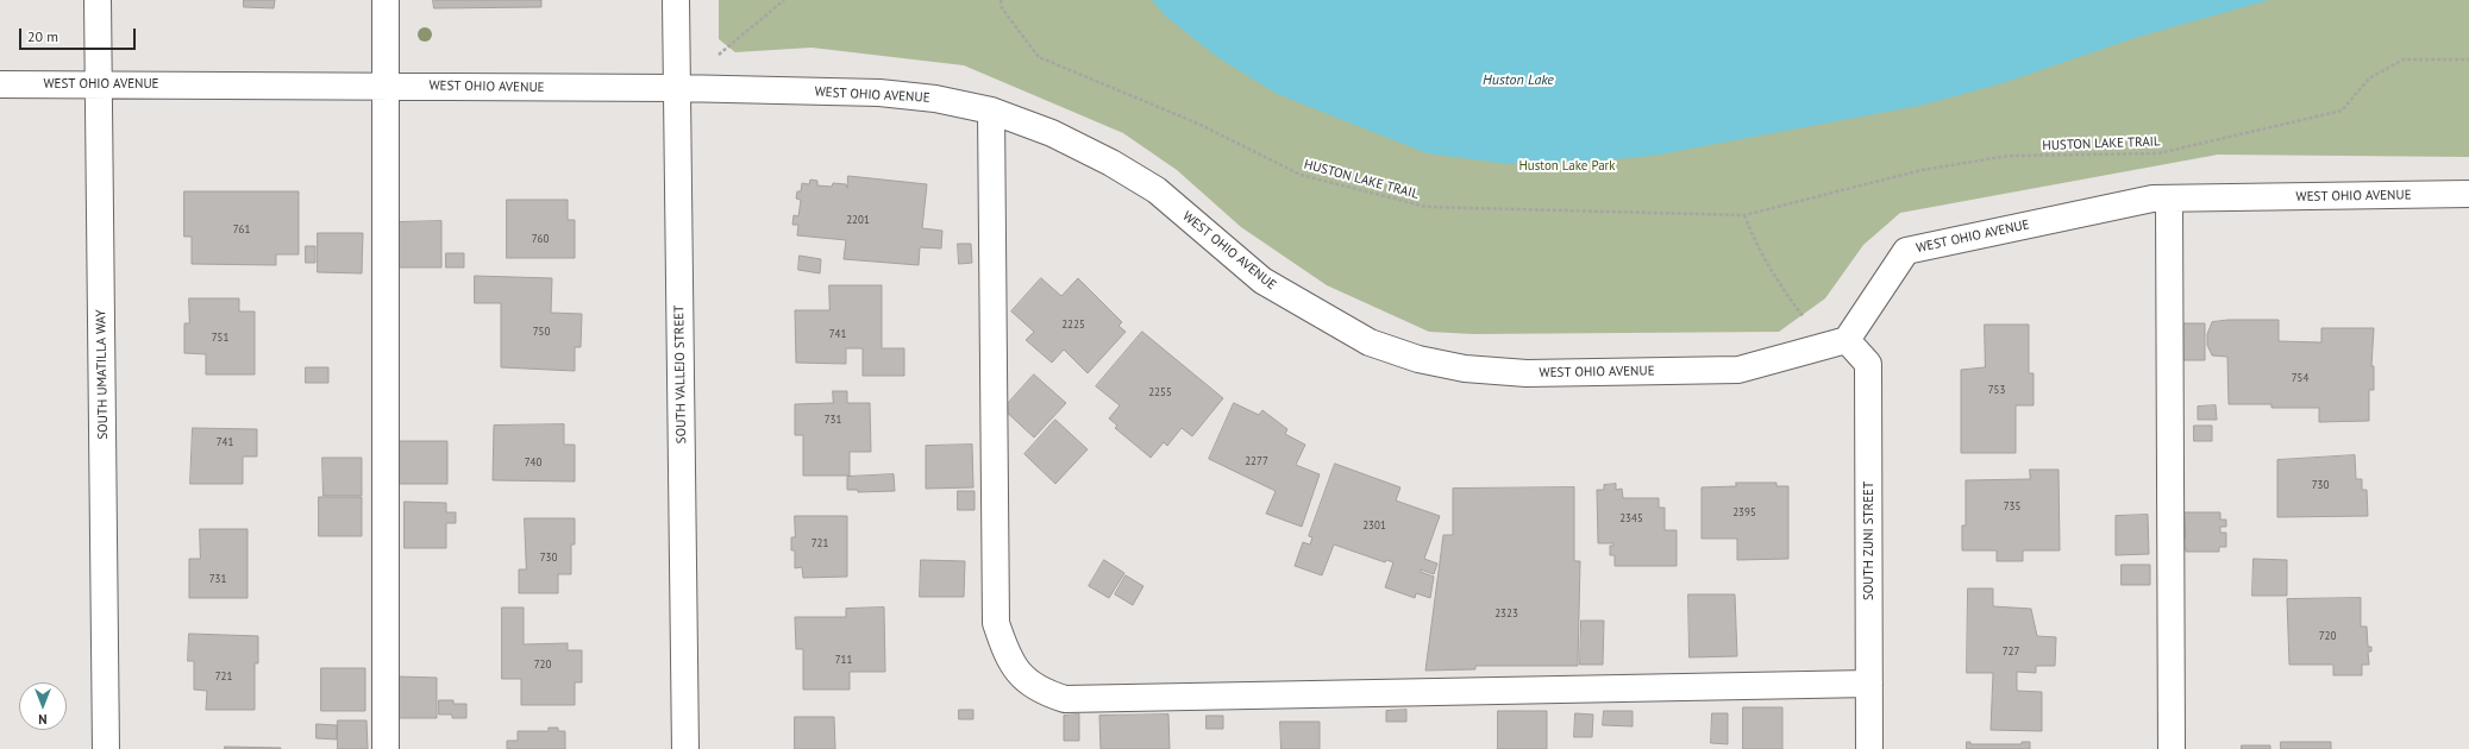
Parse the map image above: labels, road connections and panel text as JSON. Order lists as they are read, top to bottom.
{
  "streets": {
    "street": [
      "WEST OHIO AVENUE",
      "SOUTH UMATILLA WAY",
      "SOUTH VALLEJO STREET",
      "SOUTH ZUNI STREET"
    ],
    "path": ["HUSTON LAKE TRAIL"]
  },
  "crossings": [
    ["WEST OHIO AVENUE", "SOUTH UMATILLA WAY"],
    ["WEST OHIO AVENUE", "SOUTH VALLEJO STREET"],
    ["WEST OHIO AVENUE", "SOUTH ZUNI STREET"]
  ],
  "water": ["Huston Lake"],
  "parks": ["Huston Lake Park"],
  "house_numbers": [
    "2201",
    "761",
    "760",
    "2225",
    "750",
    "741",
    "751",
    "754",
    "753",
    "2255",
    "731",
    "741",
    "2277",
    "740",
    "730",
    "735",
    "2395",
    "2345",
    "2301",
    "721",
    "730",
    "731",
    "2323",
    "720",
    "727",
    "711",
    "720",
    "721"
  ],
  "scale_bar": "20 m",
  "north": "bottom"
}
